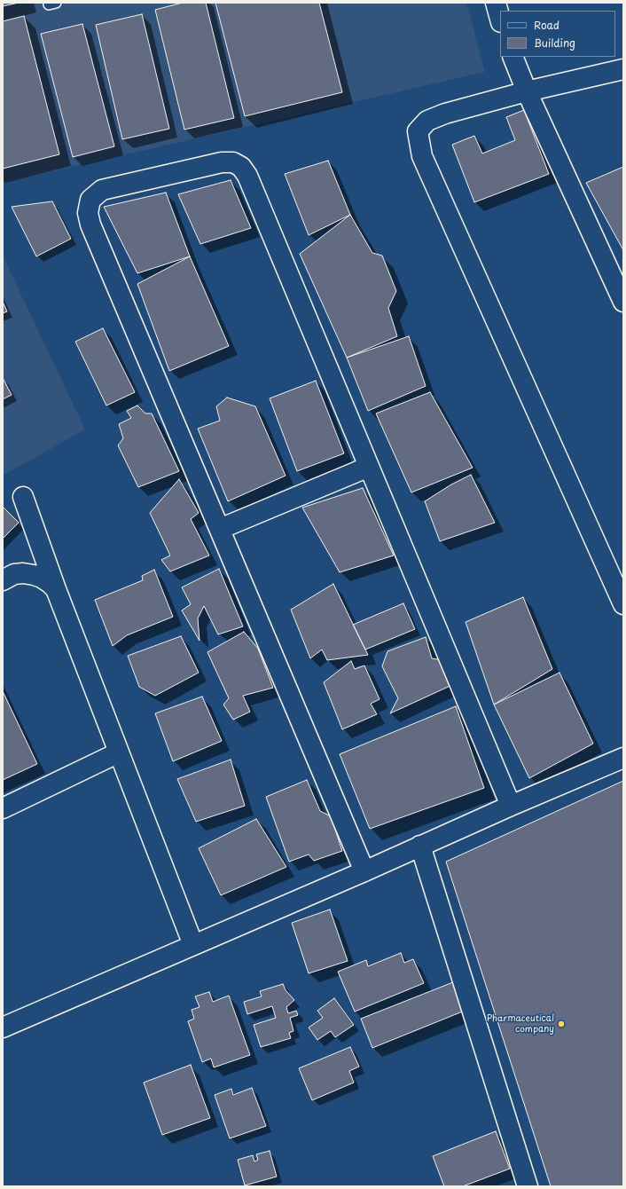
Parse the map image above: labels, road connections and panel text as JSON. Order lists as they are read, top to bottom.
{
  "places": ["Pharmaceutical company"],
  "legend": ["Road", "Building"]
}
